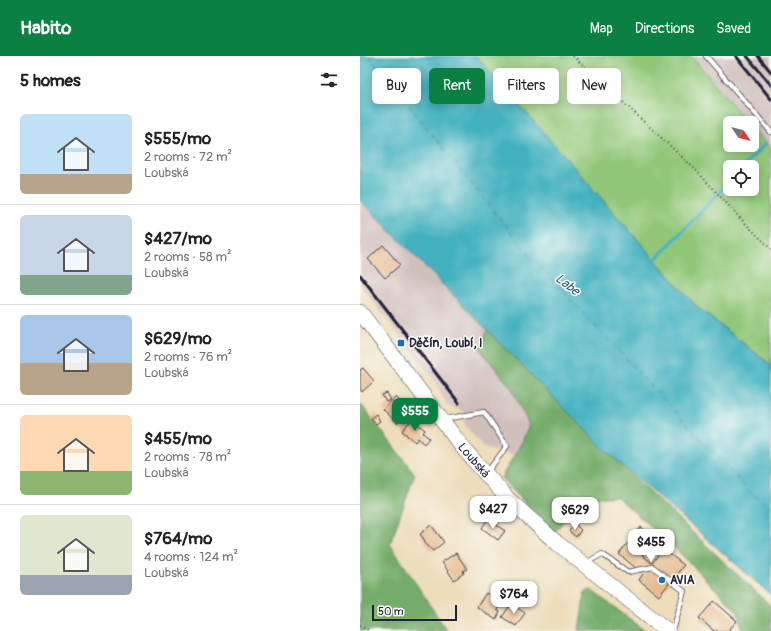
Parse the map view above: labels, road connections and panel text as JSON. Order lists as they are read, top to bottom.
{
  "streets": {
    "main road": ["Loubská"]
  },
  "water": ["Labe"],
  "places": {
    "transit": ["Děčín, Loubí, I"],
    "other": ["AVIA"]
  },
  "scale_bar": "50 m",
  "north": "bottom right",
  "page": {
    "header": "Habito",
    "nav": ["Map", "Directions", "Saved"],
    "heading": "5 homes",
    "chip": [
      "Buy",
      "Rent",
      "Filters",
      "New"
    ],
    "list": [
      {
        "name": "$555/mo",
        "note": "2 rooms · 72 m² · Loubská"
      },
      {
        "name": "$427/mo",
        "note": "2 rooms · 58 m² · Loubská"
      },
      {
        "name": "$629/mo",
        "note": "2 rooms · 76 m² · Loubská"
      },
      {
        "name": "$455/mo",
        "note": "2 rooms · 78 m² · Loubská"
      },
      {
        "name": "$764/mo",
        "note": "4 rooms · 124 m² · Loubská"
      }
    ],
    "price": [
      "$555",
      "$427",
      "$629",
      "$455",
      "$764"
    ],
    "scale": "50 m"
  }
}
